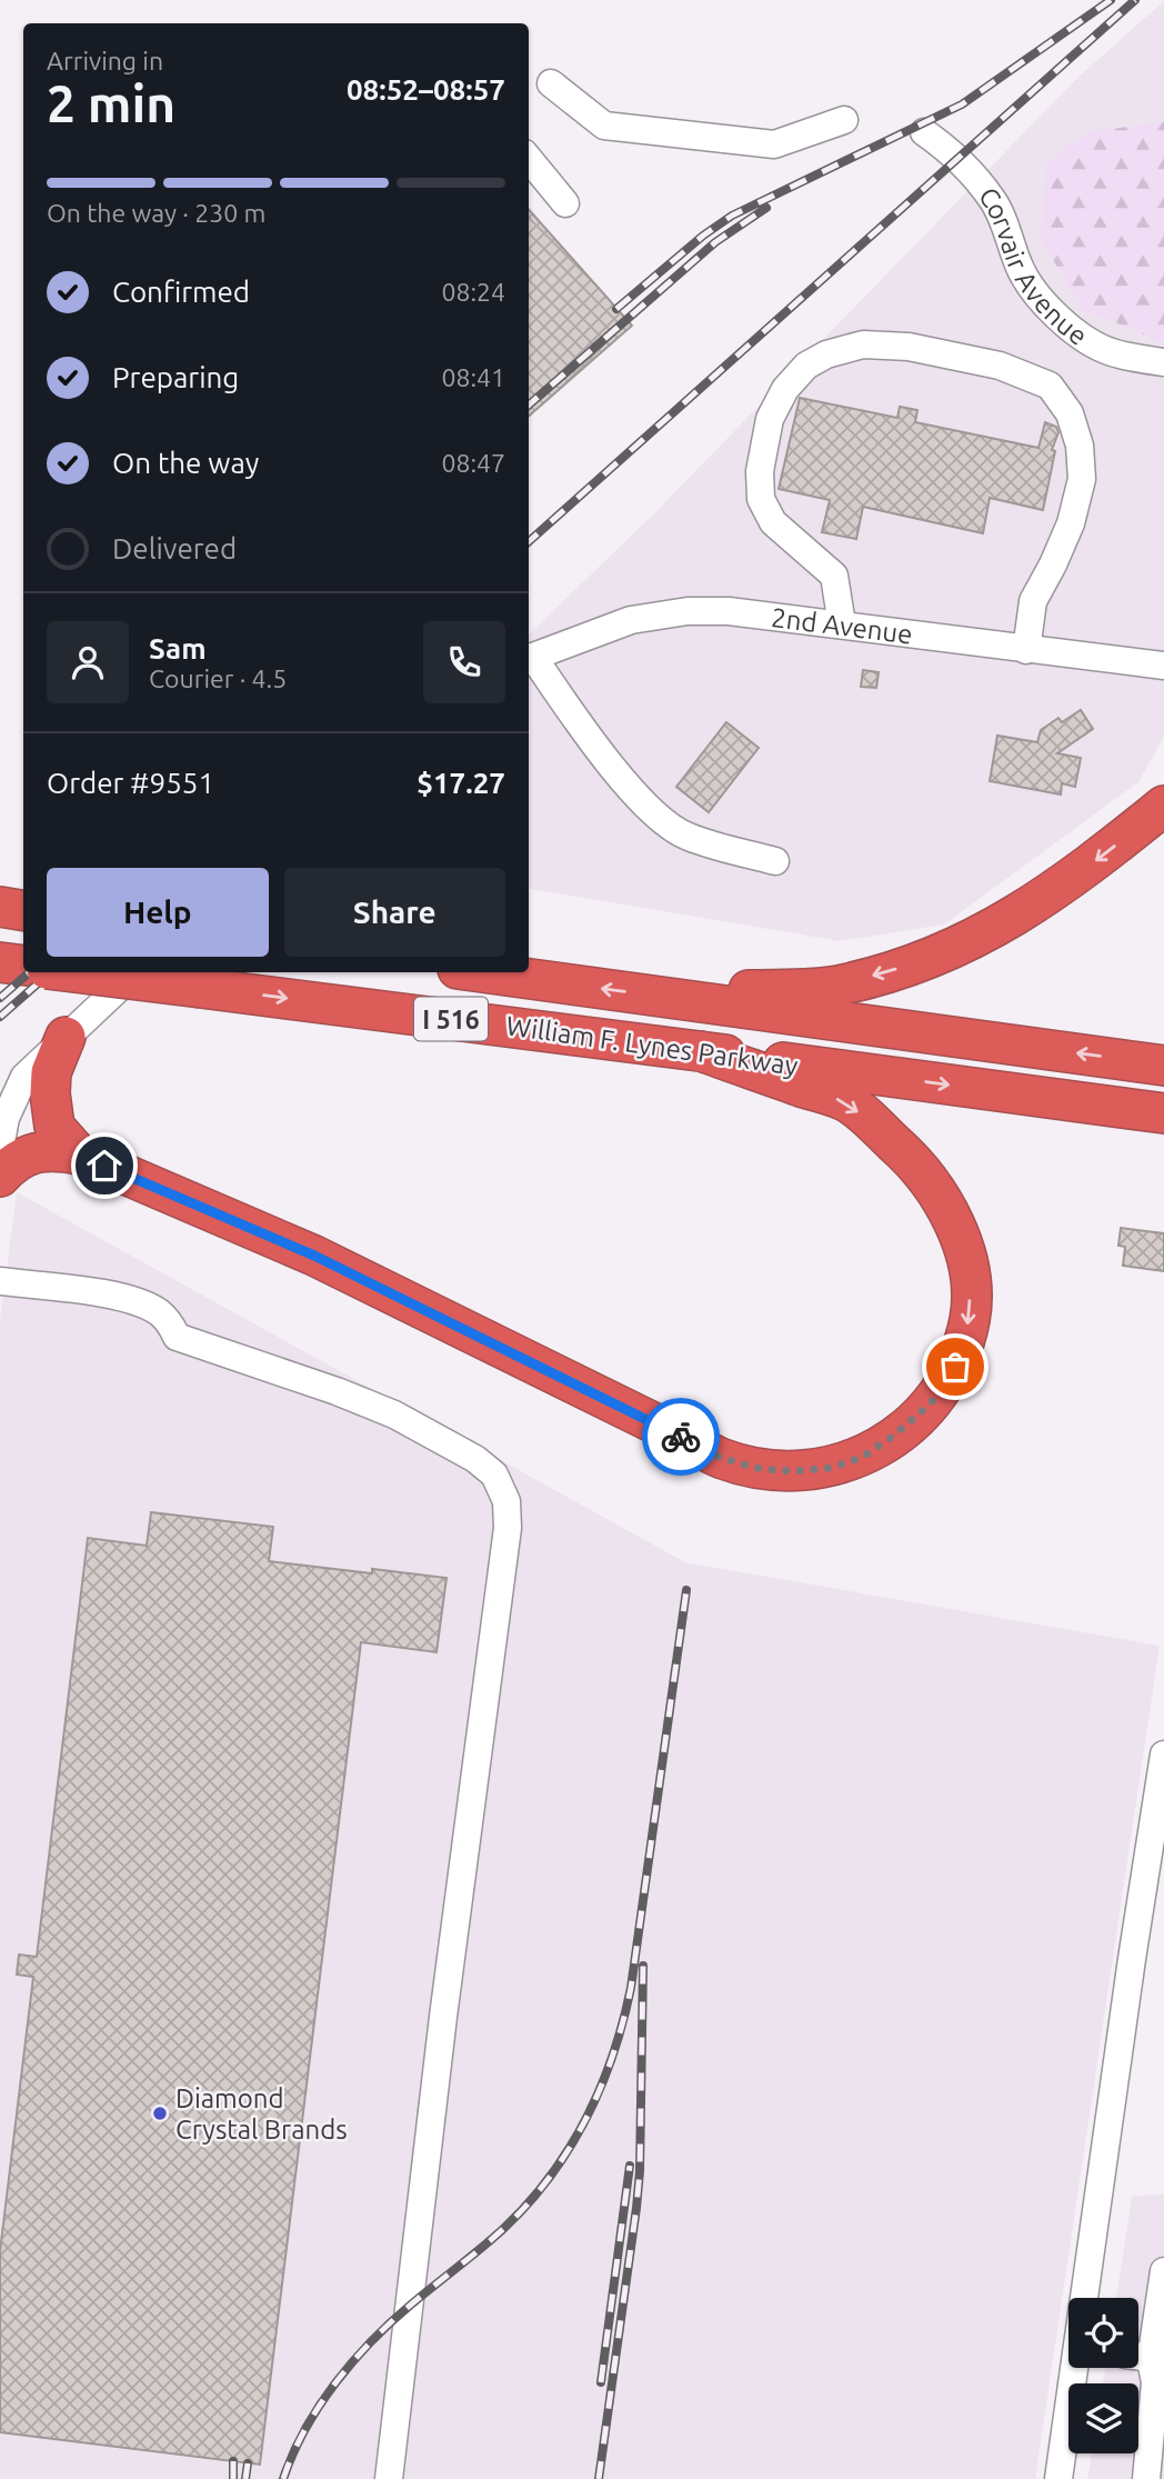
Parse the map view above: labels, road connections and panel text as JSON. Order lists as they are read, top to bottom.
{
  "streets": {
    "highway": ["I 516", "William F. Lynes Parkway"],
    "street": ["Corvair Avenue", "2nd Avenue"]
  },
  "places": ["Diamond Crystal Brands"],
  "page": {
    "heading": ["2 min", "Arriving in", "08:52–08:57"],
    "panel": [
      "Sam",
      "Courier · 4.5",
      "Order #9551",
      "$17.27"
    ],
    "bar": "On the way · 230 m",
    "list": [
      ["Confirmed", "08:24"],
      ["Preparing", "08:41"],
      ["On the way", "08:47"],
      "Delivered"
    ],
    "buttons": ["Help", "Share"]
  }
}
